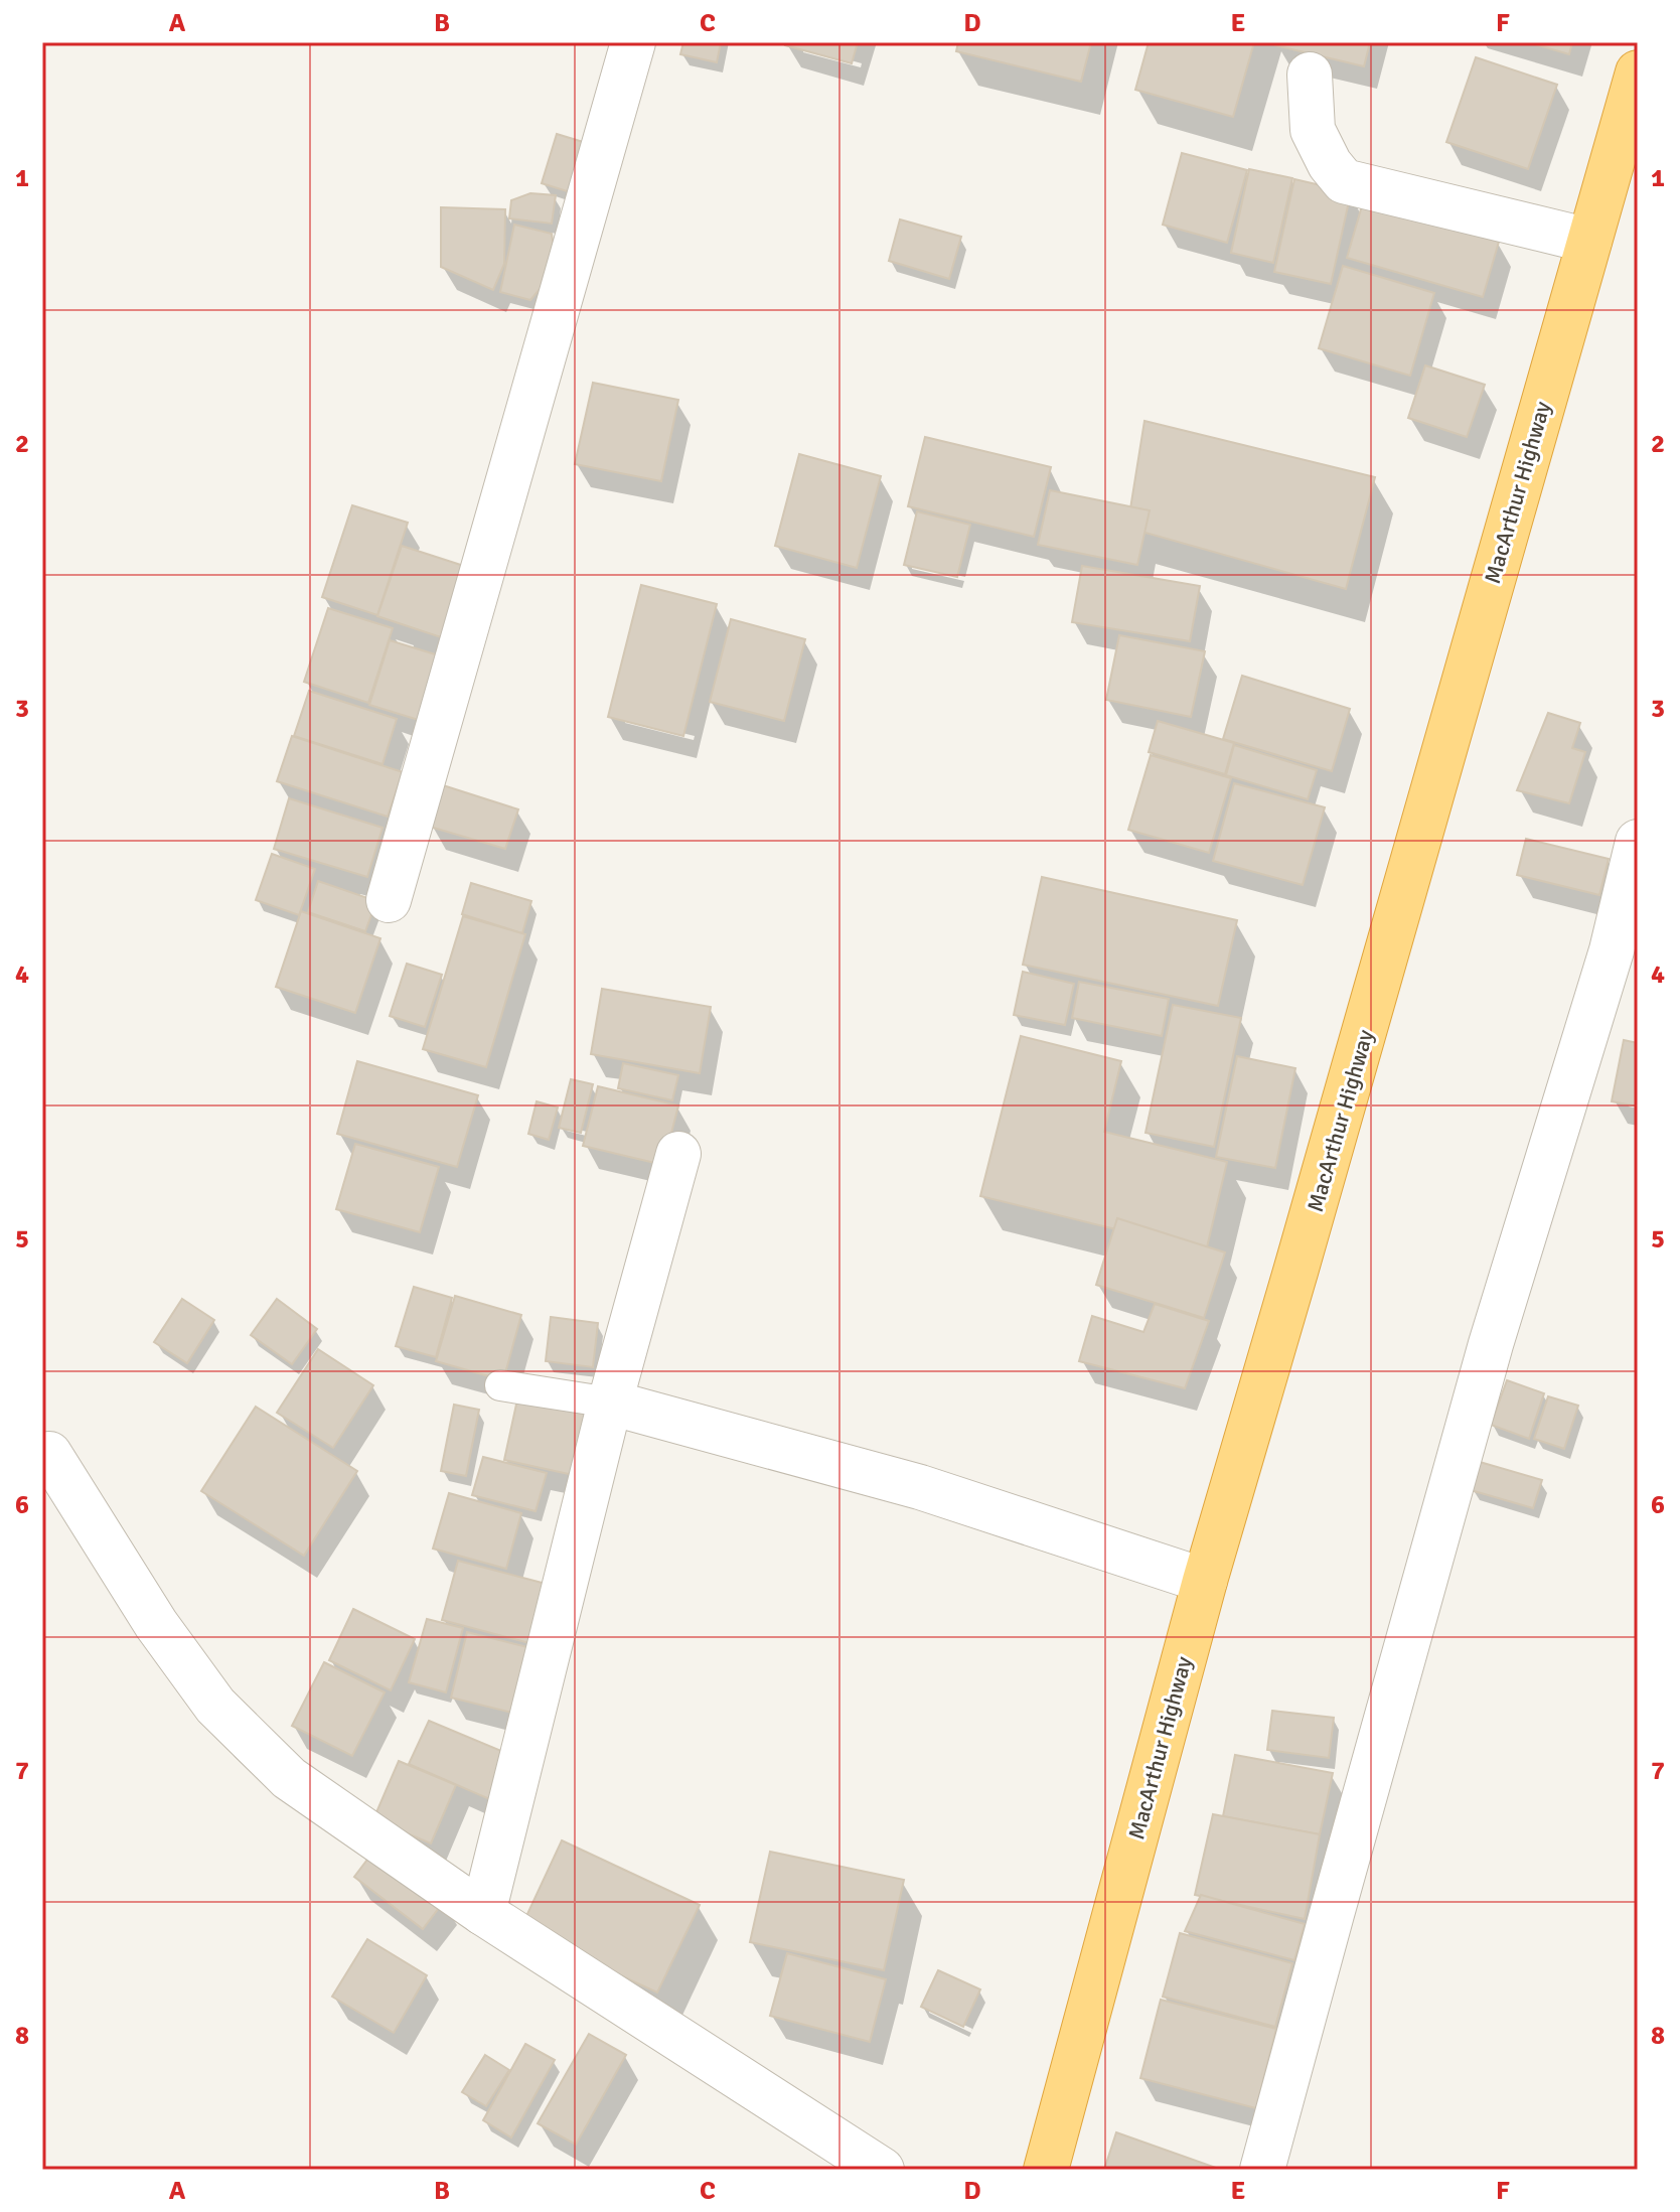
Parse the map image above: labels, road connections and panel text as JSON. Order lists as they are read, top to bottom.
{
  "streets": {
    "highway": ["MacArthur Highway"]
  },
  "grid": {
    "columns": [
      "A",
      "B",
      "C",
      "D",
      "E",
      "F"
    ],
    "rows": [
      "1",
      "2",
      "3",
      "4",
      "5",
      "6",
      "7",
      "8"
    ]
  }
}
